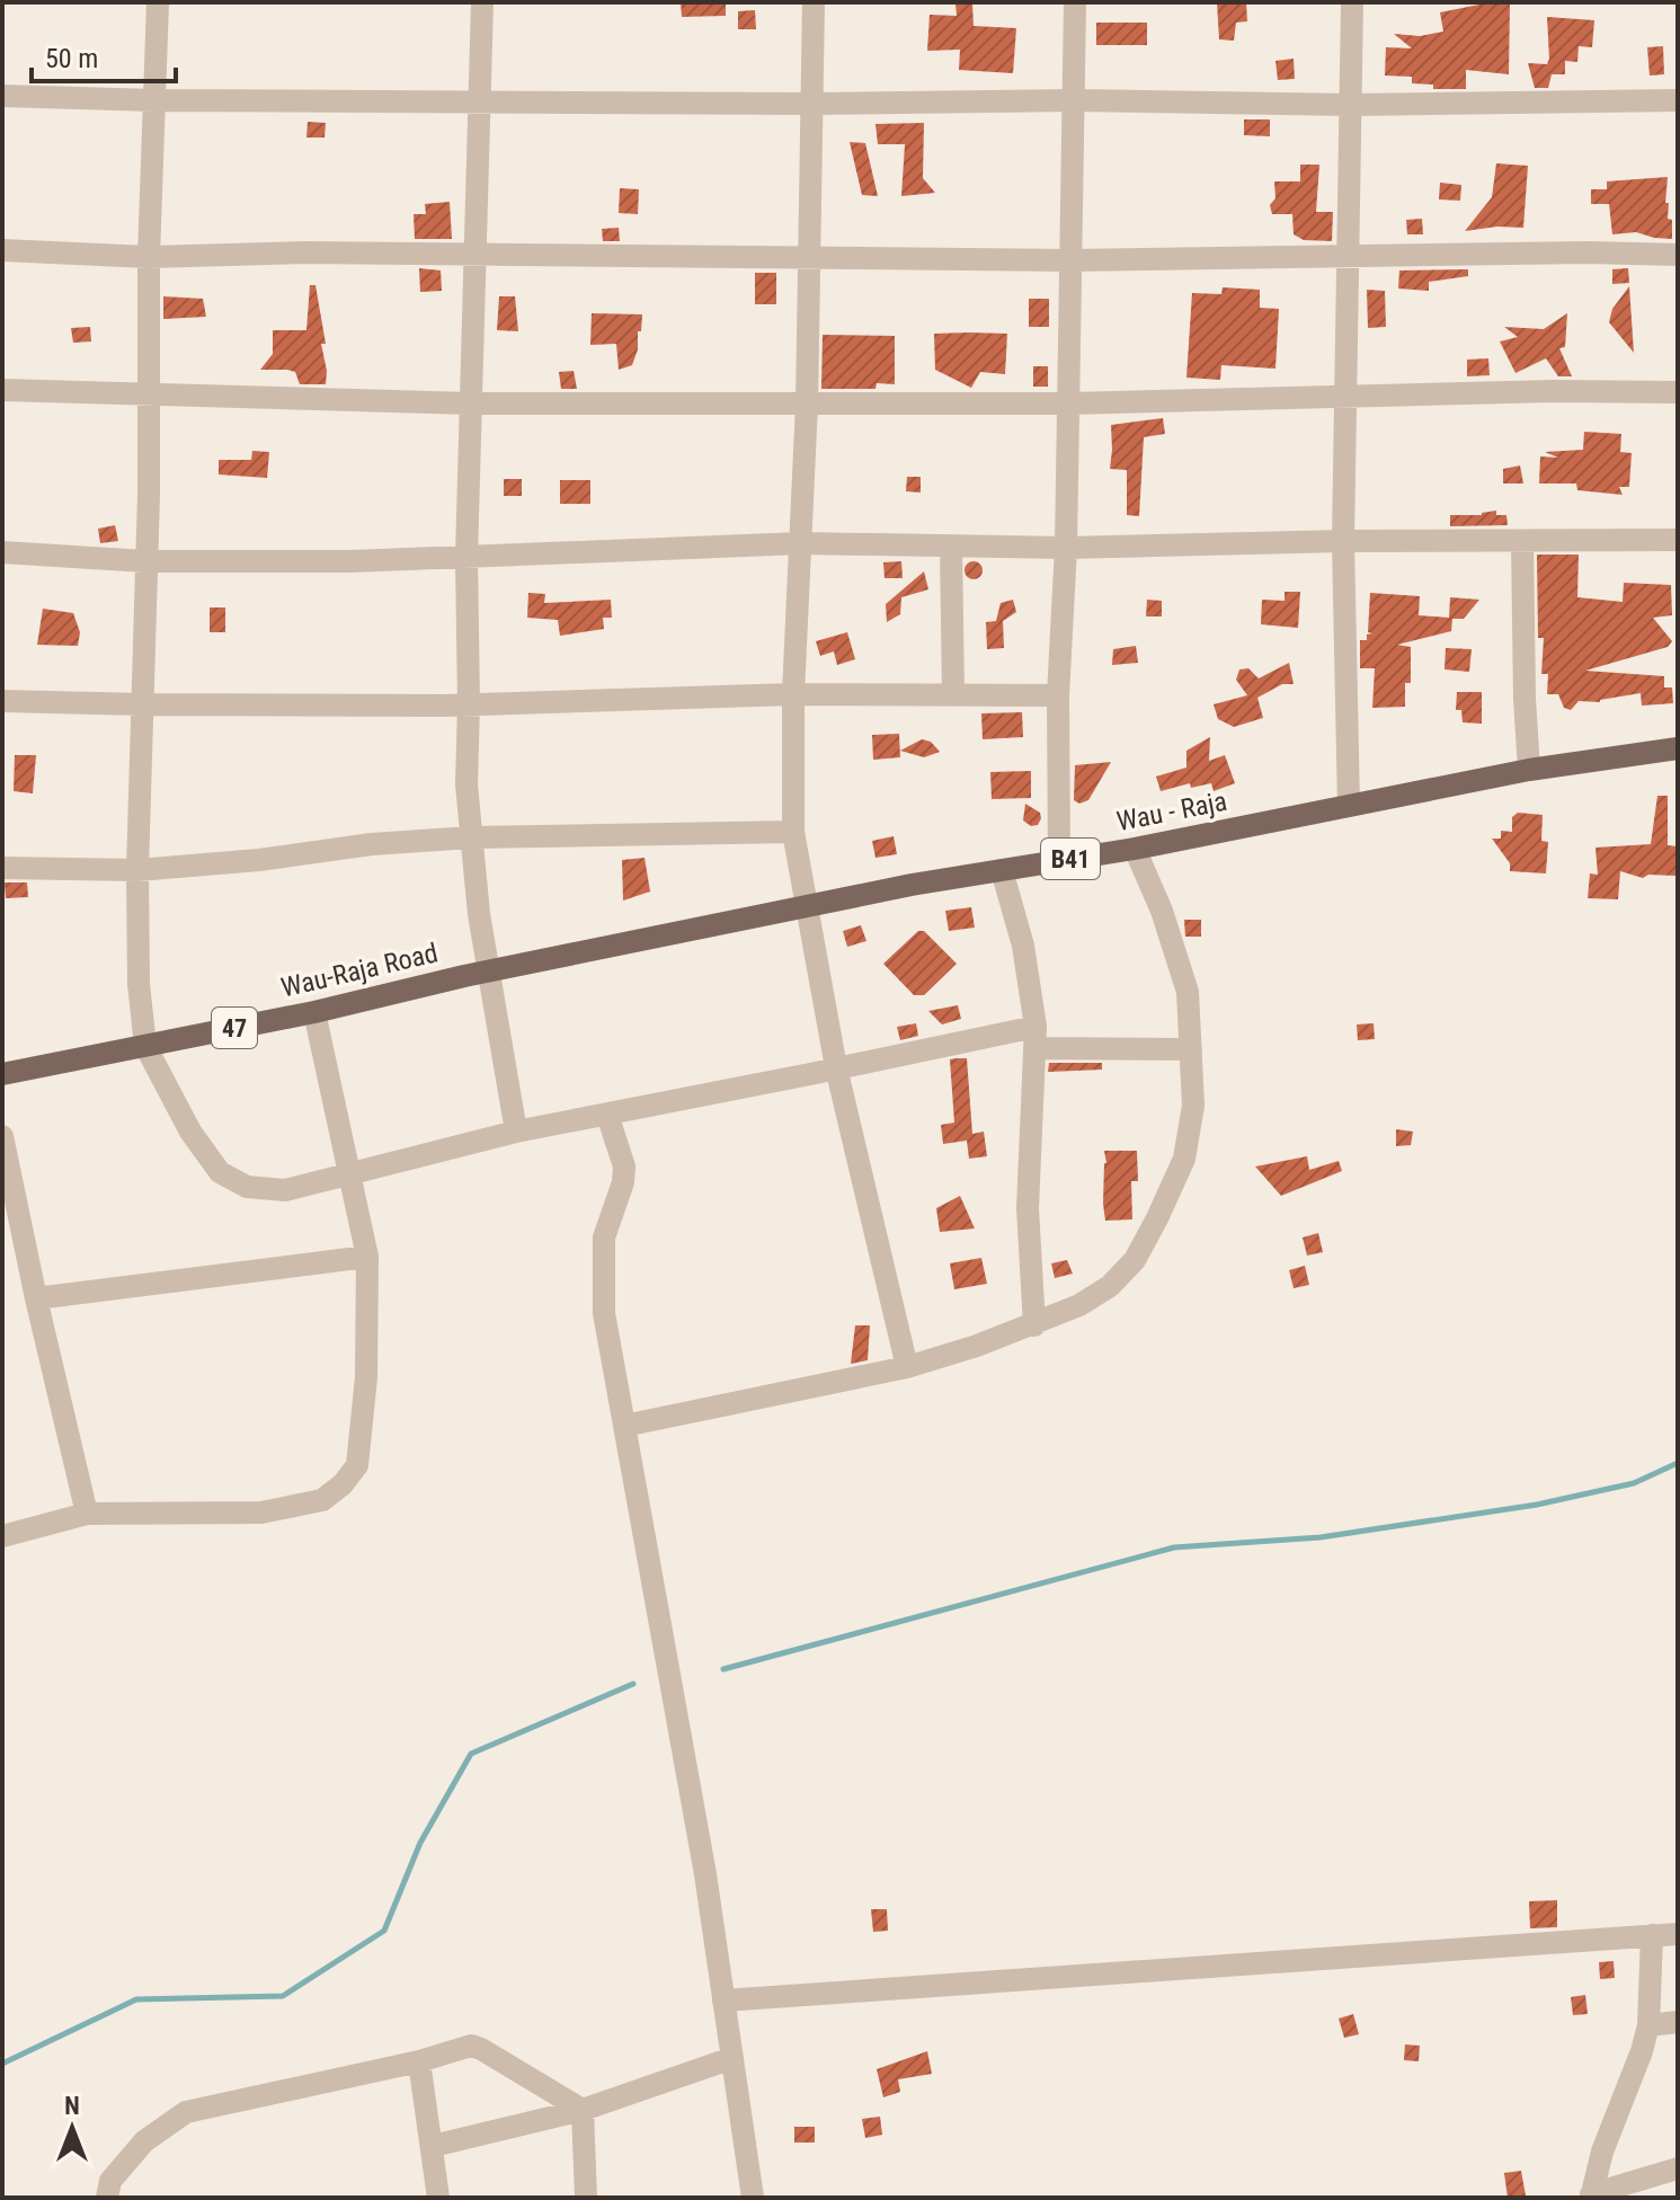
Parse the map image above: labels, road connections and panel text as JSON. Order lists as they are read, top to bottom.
{
  "streets": {
    "main road": [
      "Wau - Raja",
      "B41",
      "Wau-Raja Road",
      "47"
    ]
  },
  "crossings": [
    ["Wau - Raja", "Wau-Raja Road"]
  ],
  "scale_bar": "50 m",
  "north": "top"
}
